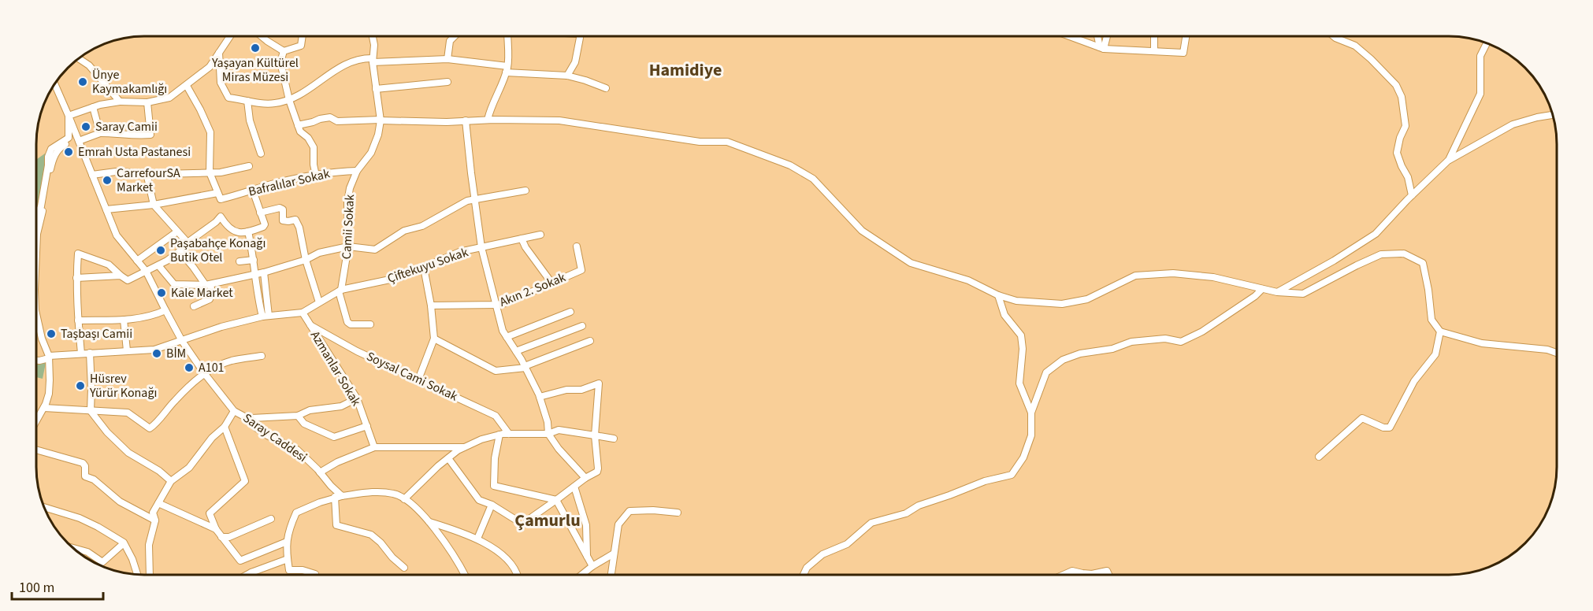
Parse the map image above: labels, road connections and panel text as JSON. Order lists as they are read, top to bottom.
{
  "streets": {
    "street": [
      "Bafralılar Sokak",
      "Camii Sokak",
      "Çiftekuyu Sokak",
      "Akın 2. Sokak",
      "Azmanlar Sokak",
      "Soysal Cami Sokak",
      "Saray Caddesi"
    ]
  },
  "crossings": [
    ["Bafralılar Sokak", "Camii Sokak"],
    ["Bafralılar Sokak", "Saray Caddesi"],
    ["Camii Sokak", "Çiftekuyu Sokak"],
    ["Çiftekuyu Sokak", "Azmanlar Sokak"],
    ["Çiftekuyu Sokak", "Saray Caddesi"],
    ["Azmanlar Sokak", "Soysal Cami Sokak"]
  ],
  "districts": ["Hamidiye", "Çamurlu"],
  "places": [
    "Yaşayan Kültürel Miras Müzesi",
    "Ünye Kaymakamlığı",
    "Saray Camii",
    "Emrah Usta Pastanesi",
    "CarrefourSA Market",
    "Paşabahçe Konağı Butik Otel",
    "Kale Market",
    "Taşbaşı Camii",
    "BİM",
    "A101",
    "Hüsrev Yürür Konağı"
  ],
  "scale_bar": "100 m"
}
